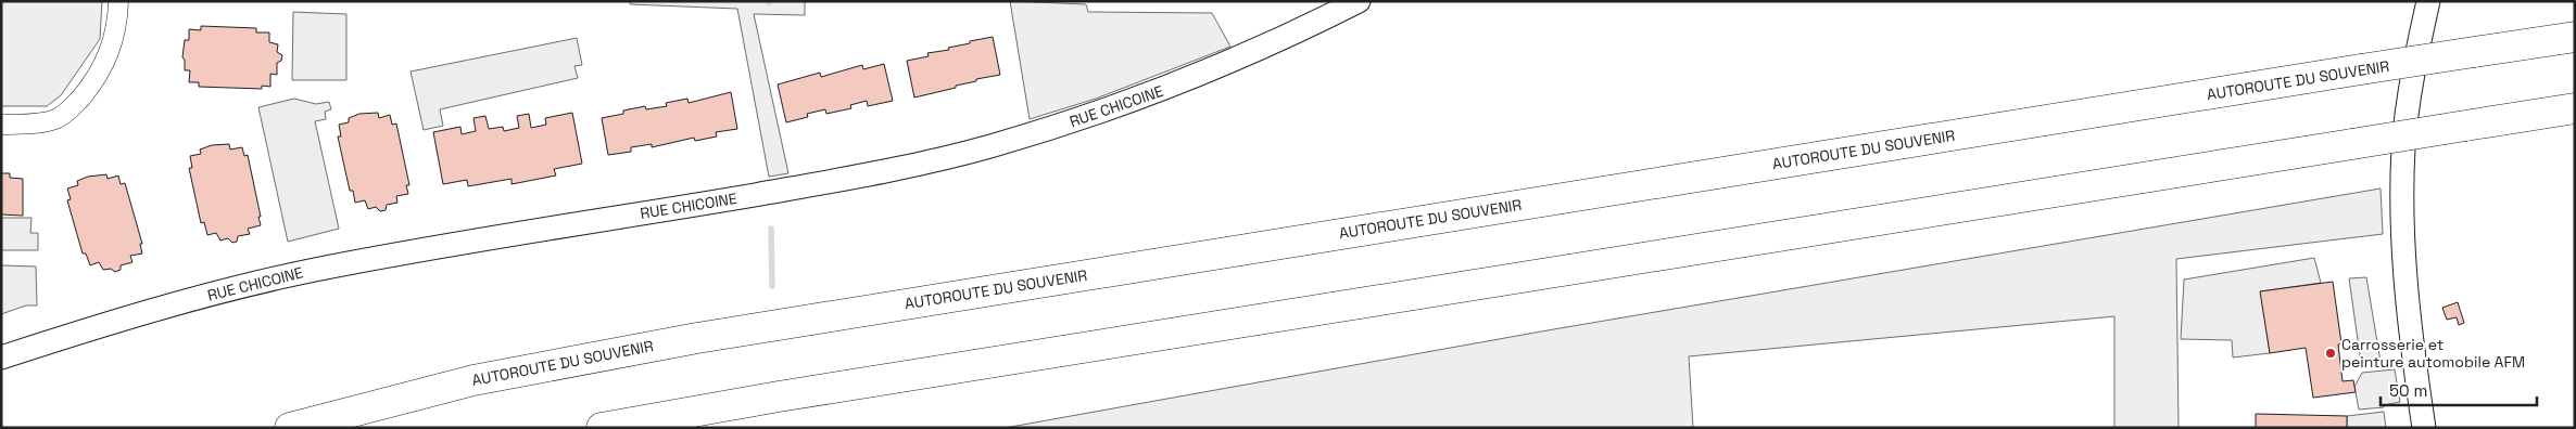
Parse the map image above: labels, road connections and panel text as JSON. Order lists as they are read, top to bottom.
{
  "streets": {
    "highway": ["AUTOROUTE DU SOUVENIR"],
    "street": ["RUE CHICOINE"]
  },
  "places": ["Carrosserie et peinture automobile AFM"],
  "scale_bar": "50 m"
}
